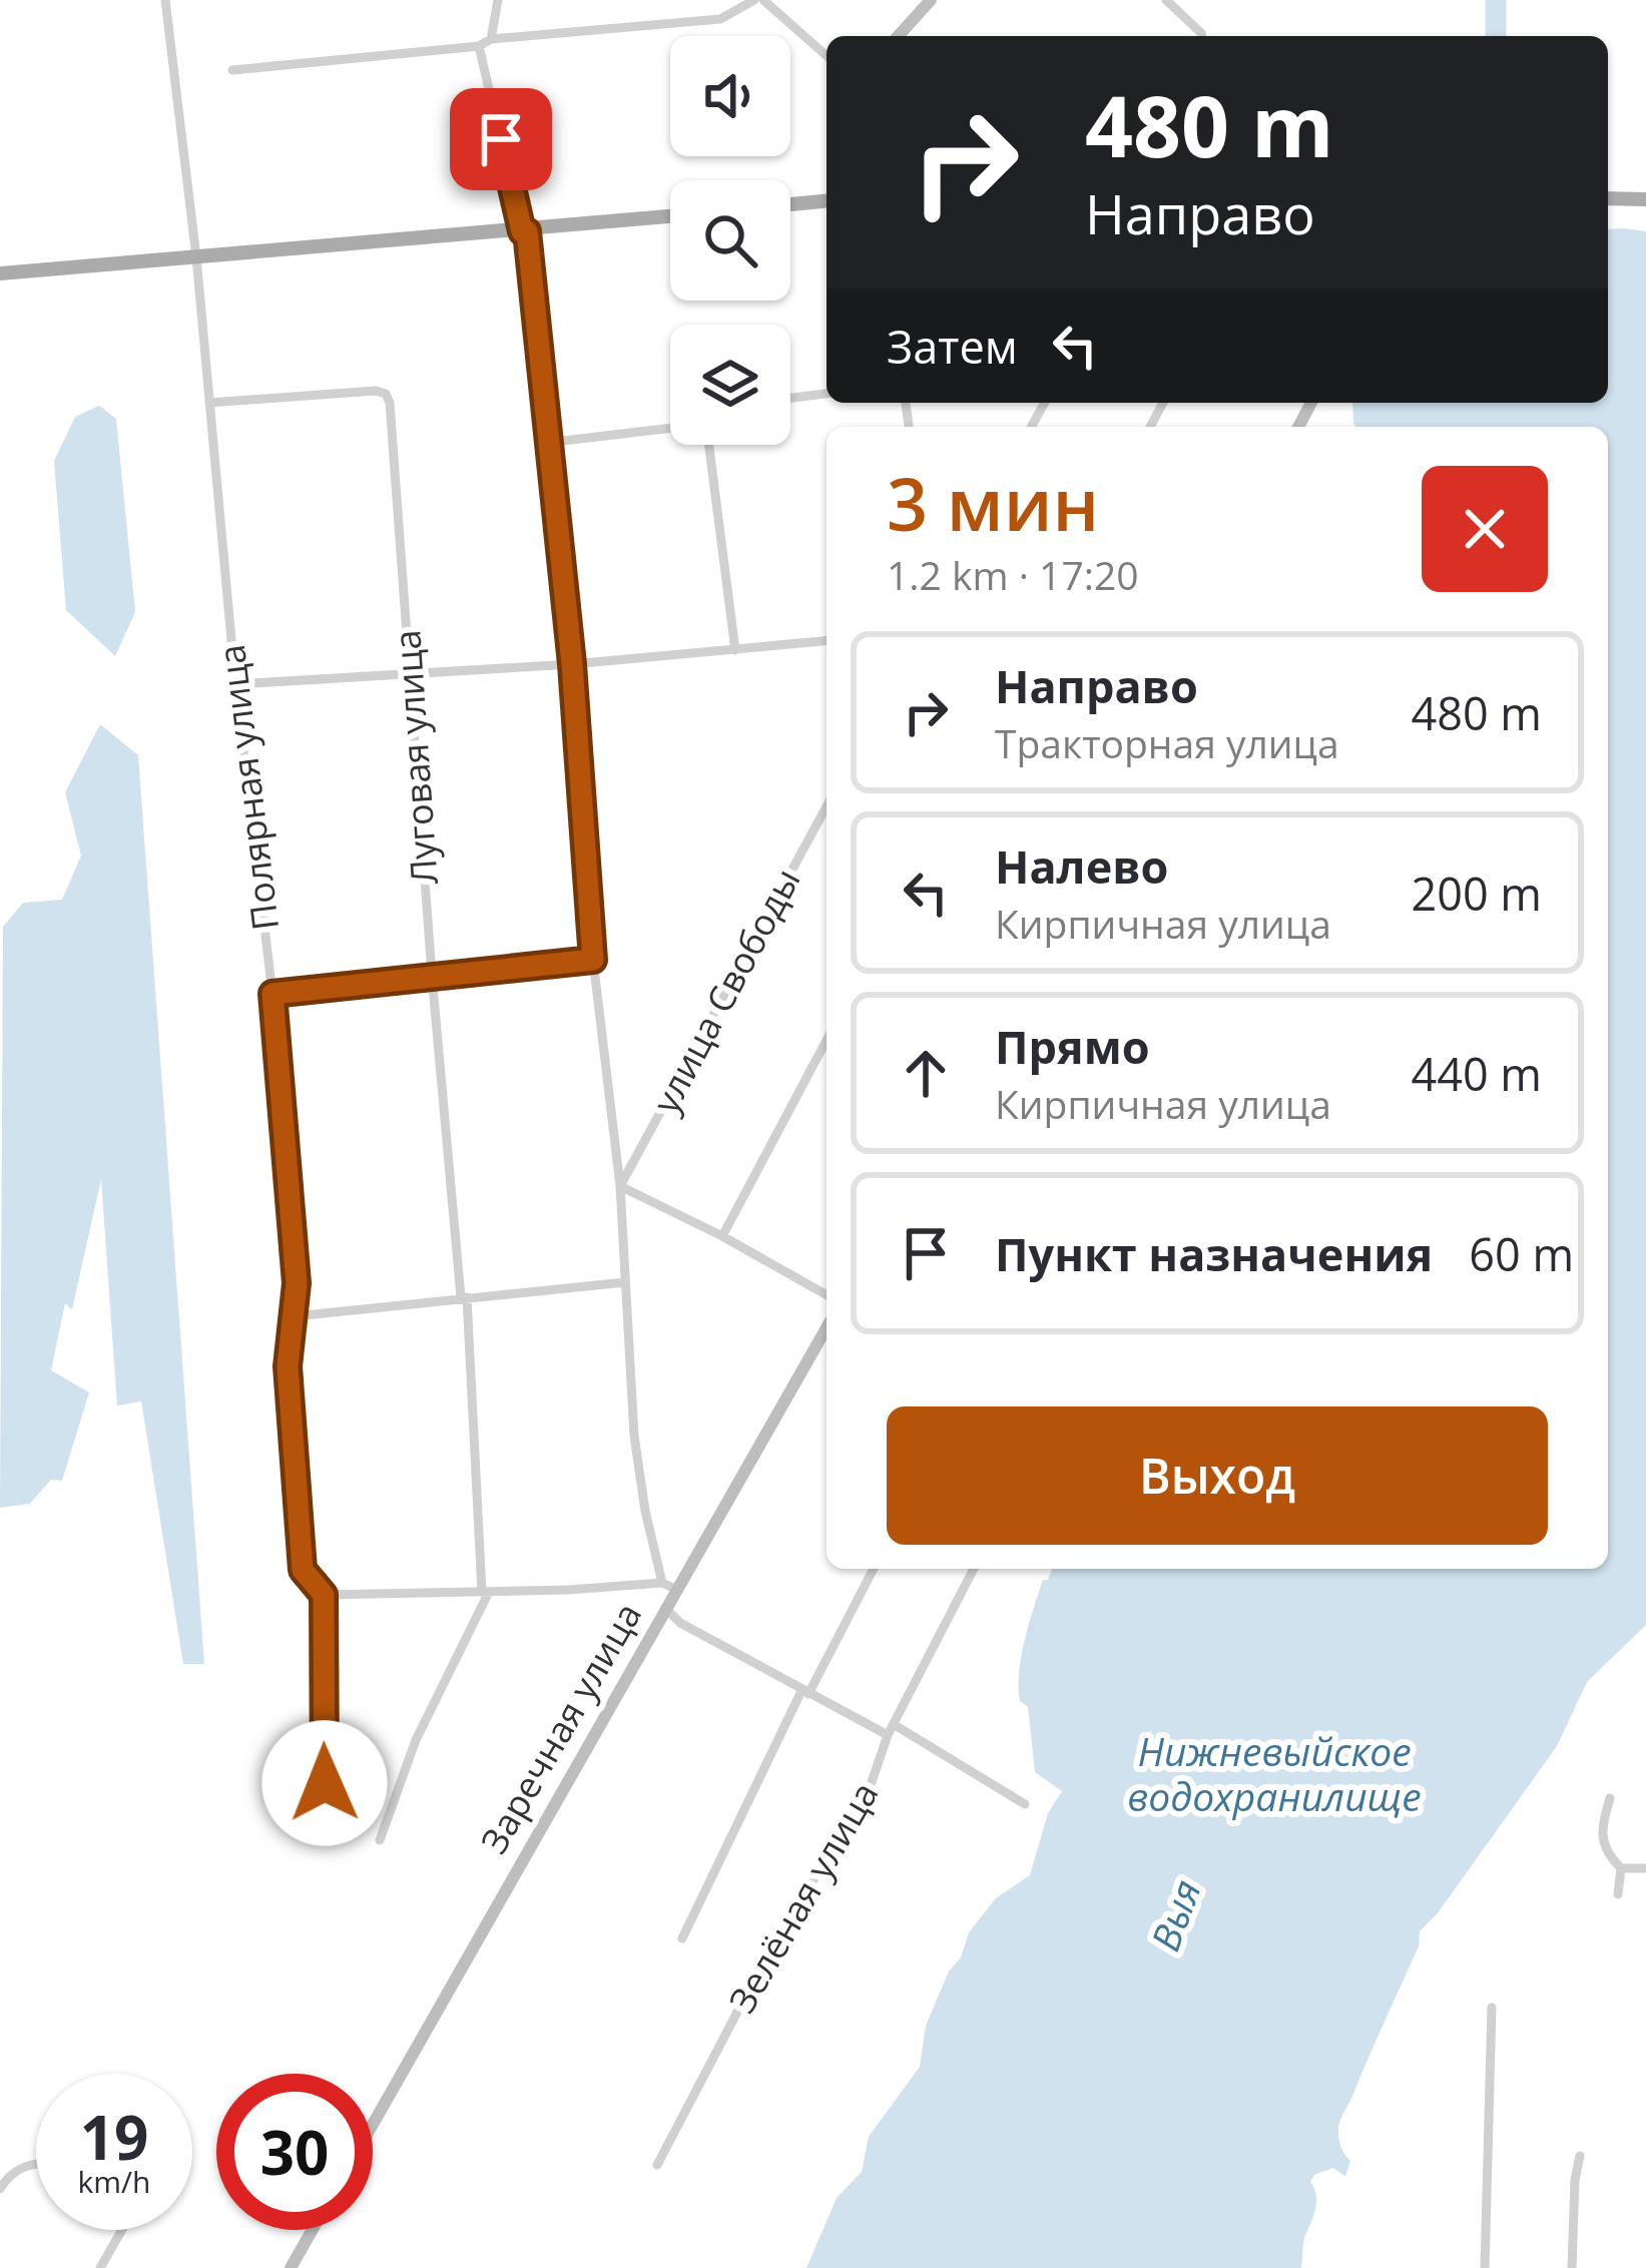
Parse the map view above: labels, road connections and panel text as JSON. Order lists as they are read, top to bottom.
{
  "streets": {
    "street": [
      "Луговая улица",
      "Полярная улица",
      "улица Свободы",
      "Заречная улица",
      "Зелёная улица"
    ]
  },
  "crossings": [
    ["Луговая улица", "Полярная улица"]
  ],
  "water": ["Нижневыйское водохранилище", "Выя"],
  "page": {
    "turn": ["480 m", "Направо"],
    "then": "Затем",
    "heading": ["3 мин", "1.2 km · 17:20"],
    "list": [
      {
        "name": "Направо",
        "note": "Тракторная улица",
        "value": "480 m"
      },
      {
        "name": "Налево",
        "note": "Кирпичная улица",
        "value": "200 m"
      },
      {
        "name": "Прямо",
        "note": "Кирпичная улица",
        "value": "440 m"
      },
      {
        "name": "Пункт назначения",
        "value": "60 m"
      }
    ],
    "buttons": "Выход",
    "speed": "19 km/h",
    "limit": "30"
  }
}
